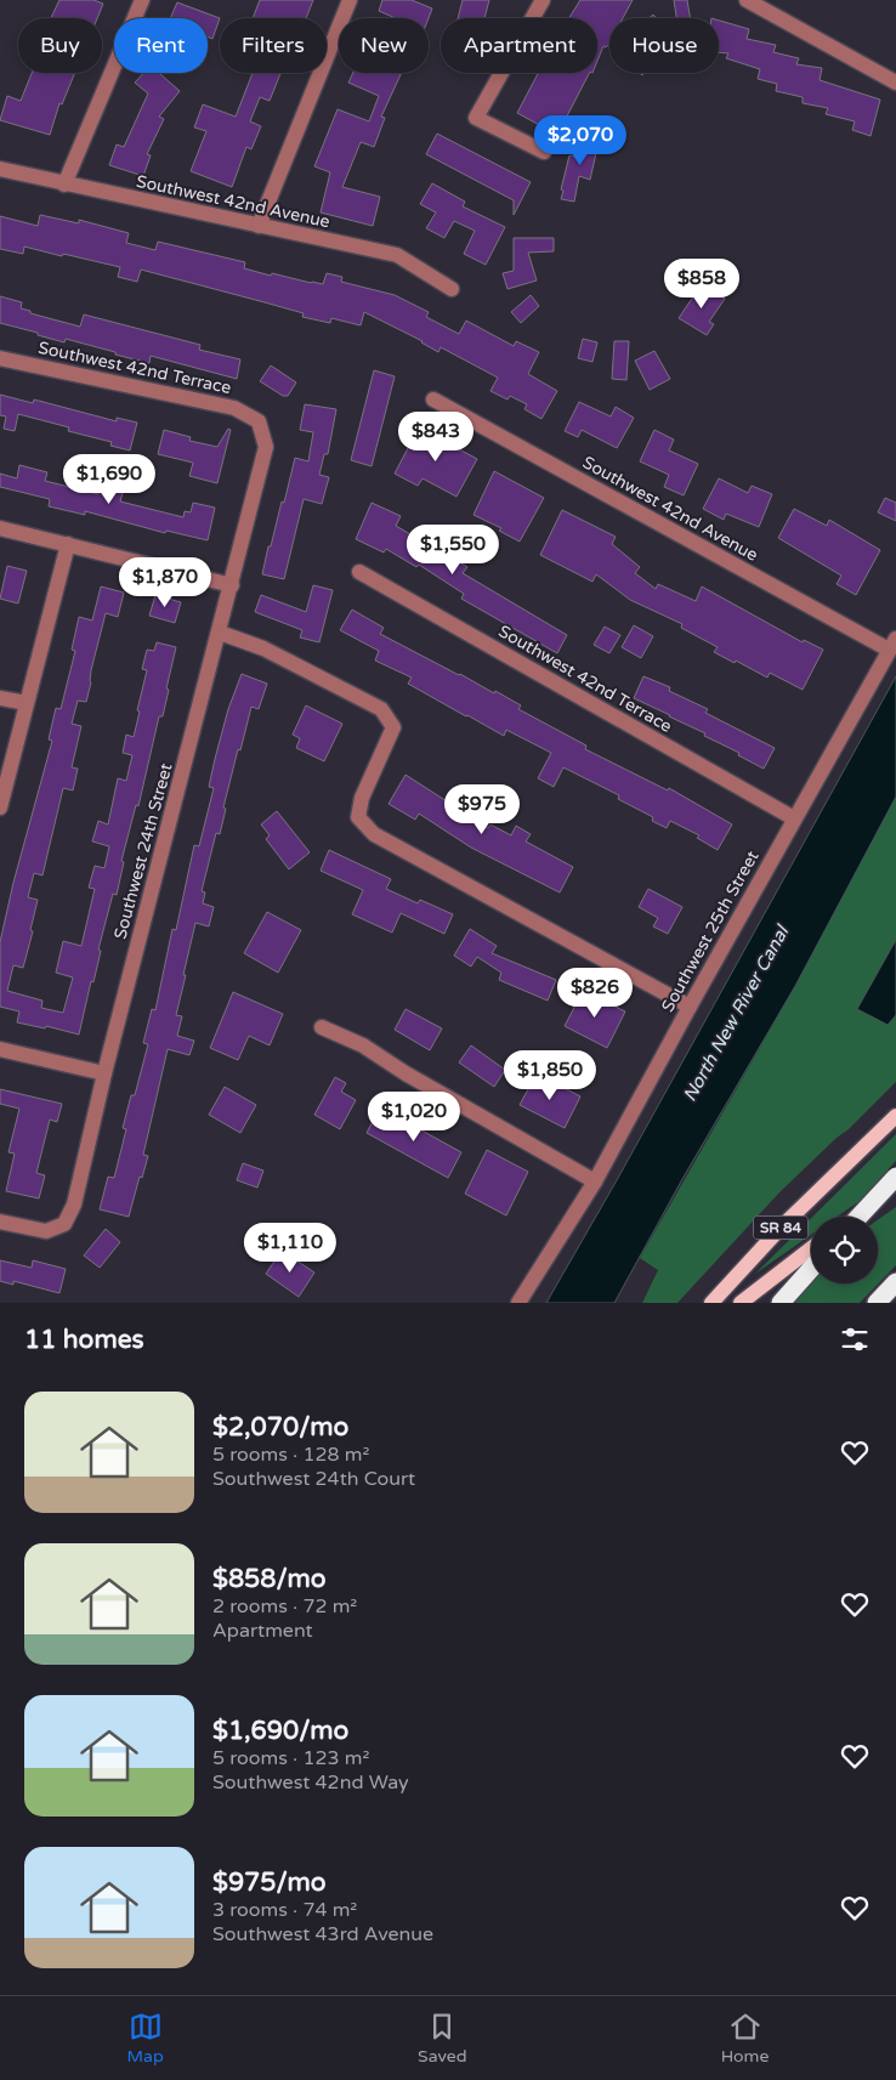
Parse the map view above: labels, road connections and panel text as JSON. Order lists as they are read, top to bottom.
{
  "streets": {
    "main road": ["SR 84"],
    "street": [
      "Southwest 42nd Avenue",
      "Southwest 42nd Terrace",
      "Southwest 24th Street",
      "Southwest 25th Street"
    ]
  },
  "crossings": [
    ["Southwest 42nd Avenue", "Southwest 25th Street"],
    ["Southwest 42nd Terrace", "Southwest 24th Street"],
    ["Southwest 42nd Terrace", "Southwest 25th Street"]
  ],
  "water": ["North New River Canal"],
  "page": {
    "chip": [
      "Buy",
      "Rent",
      "Filters",
      "New",
      "Apartment",
      "House"
    ],
    "price": [
      "$2,070",
      "$858",
      "$843",
      "$1,690",
      "$1,550",
      "$1,870",
      "$975",
      "$826",
      "$1,850",
      "$1,020",
      "$1,110"
    ],
    "heading": "11 homes",
    "list": [
      {
        "name": "$2,070/mo",
        "note": "5 rooms · 128 m² · Southwest 24th Court"
      },
      {
        "name": "$858/mo",
        "note": "2 rooms · 72 m² · Apartment"
      },
      {
        "name": "$1,690/mo",
        "note": "5 rooms · 123 m² · Southwest 42nd Way"
      },
      {
        "name": "$975/mo",
        "note": "3 rooms · 74 m² · Southwest 43rd Avenue"
      }
    ],
    "tabs": ["Map", "Saved", "Home"]
  }
}
